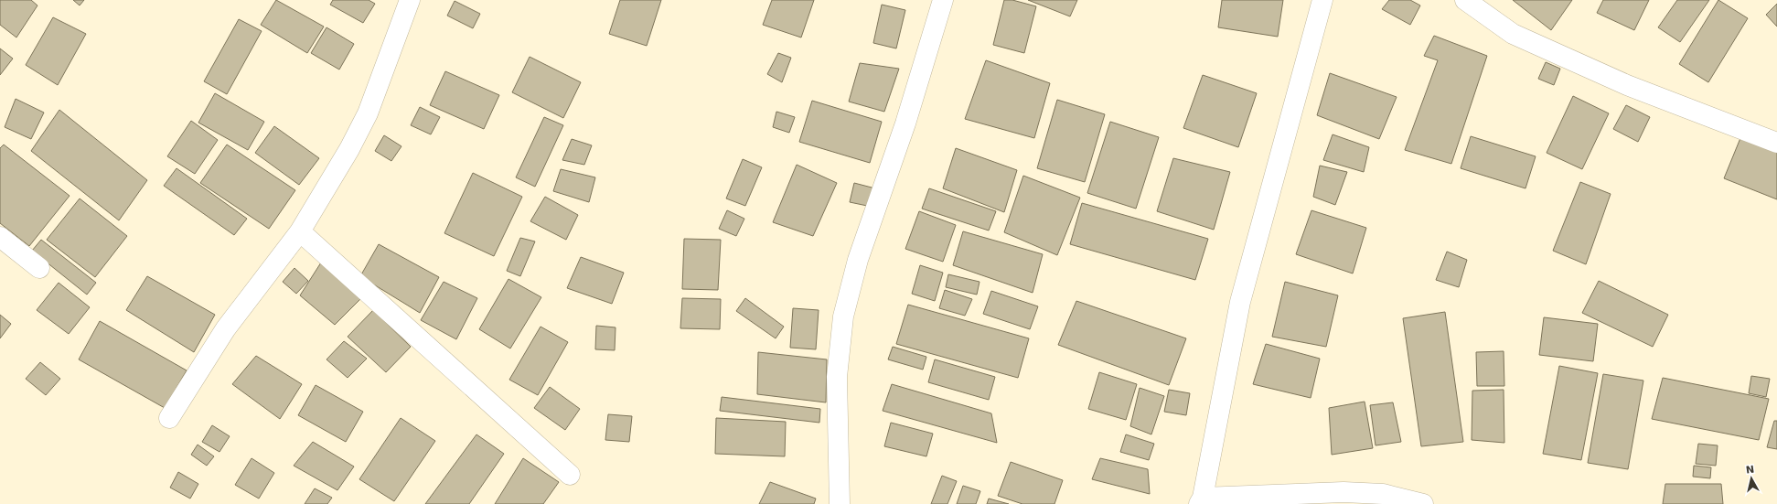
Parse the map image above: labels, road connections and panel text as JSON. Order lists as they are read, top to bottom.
{
  "north": "top"
}
